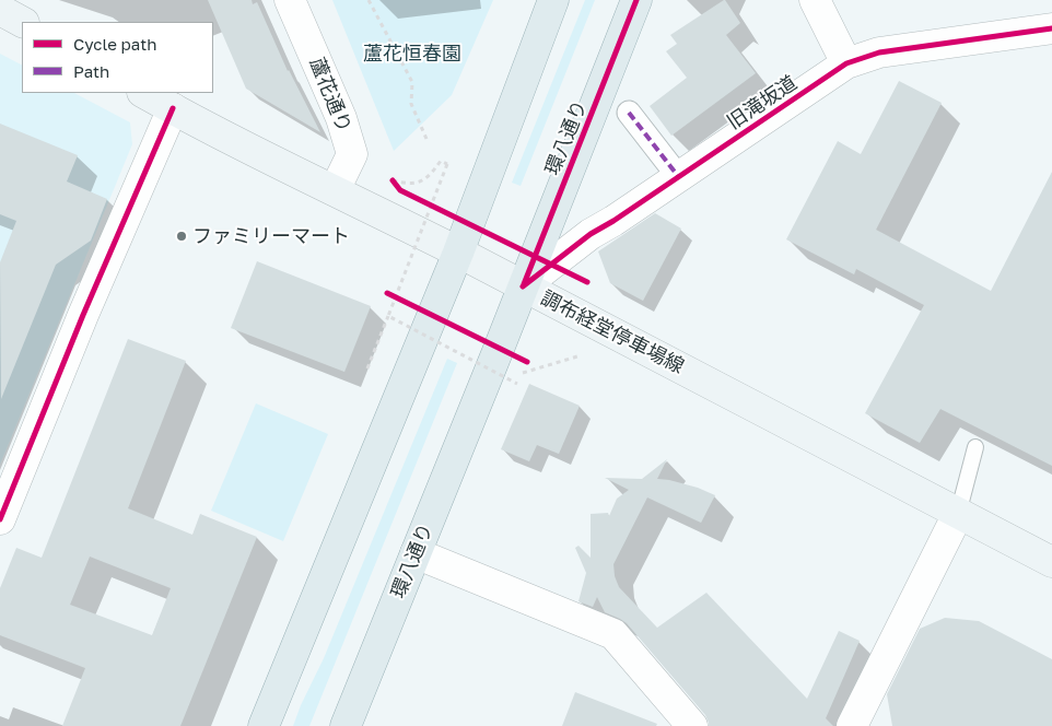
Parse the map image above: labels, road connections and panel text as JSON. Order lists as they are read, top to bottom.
{
  "streets": {
    "main road": ["環八通り", "調布経堂停車場線"],
    "street": ["蘆花通り", "旧滝坂道"]
  },
  "crossings": [
    ["蘆花通り", "調布経堂停車場線"],
    ["旧滝坂道", "環八通り"],
    ["旧滝坂道", "調布経堂停車場線"],
    ["環八通り", "調布経堂停車場線"]
  ],
  "parks": ["蘆花恒春園"],
  "places": ["ファミリーマート"],
  "legend": ["Cycle path", "Path"]
}
